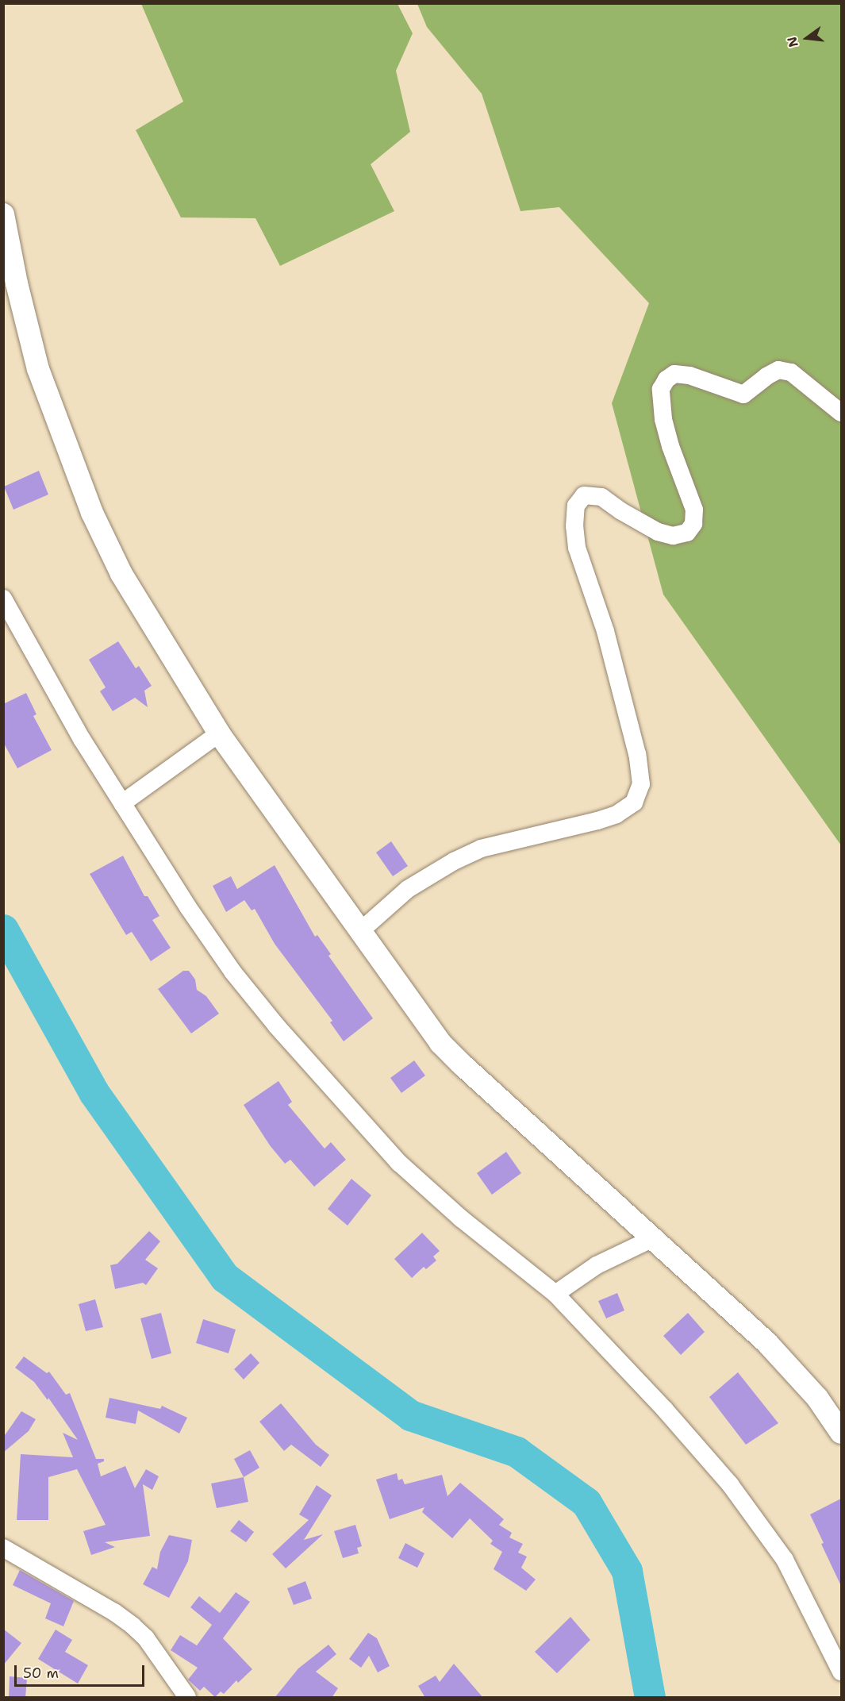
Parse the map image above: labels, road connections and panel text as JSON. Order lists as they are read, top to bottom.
{
  "scale_bar": "50 m",
  "north": "left"
}
